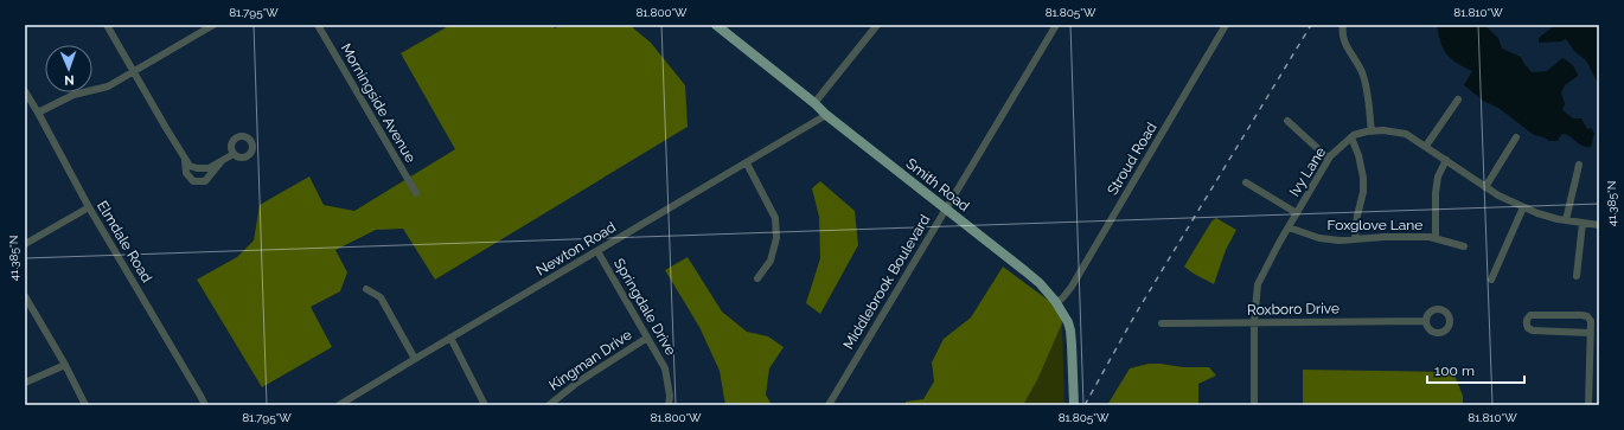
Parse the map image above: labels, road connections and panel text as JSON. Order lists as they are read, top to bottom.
{
  "streets": {
    "main road": ["Smith Road"],
    "street": [
      "Morningside Avenue",
      "Stroud Road",
      "Ivy Lane",
      "Foxglove Lane",
      "Elmdale Road",
      "Newton Road",
      "Middlebrook Boulevard",
      "Springdale Drive",
      "Roxboro Drive",
      "Kingman Drive"
    ]
  },
  "crossings": [
    ["Stroud Road", "Smith Road"],
    ["Ivy Lane", "Foxglove Lane"],
    ["Ivy Lane", "Roxboro Drive"],
    ["Smith Road", "Newton Road"],
    ["Smith Road", "Middlebrook Boulevard"],
    ["Newton Road", "Springdale Drive"],
    ["Springdale Drive", "Kingman Drive"]
  ],
  "scale_bar": "100 m",
  "north": "bottom",
  "coordinates": [
    "81.795°W",
    "81.800°W",
    "81.805°W",
    "81.810°W",
    "41.385°N"
  ]
}
